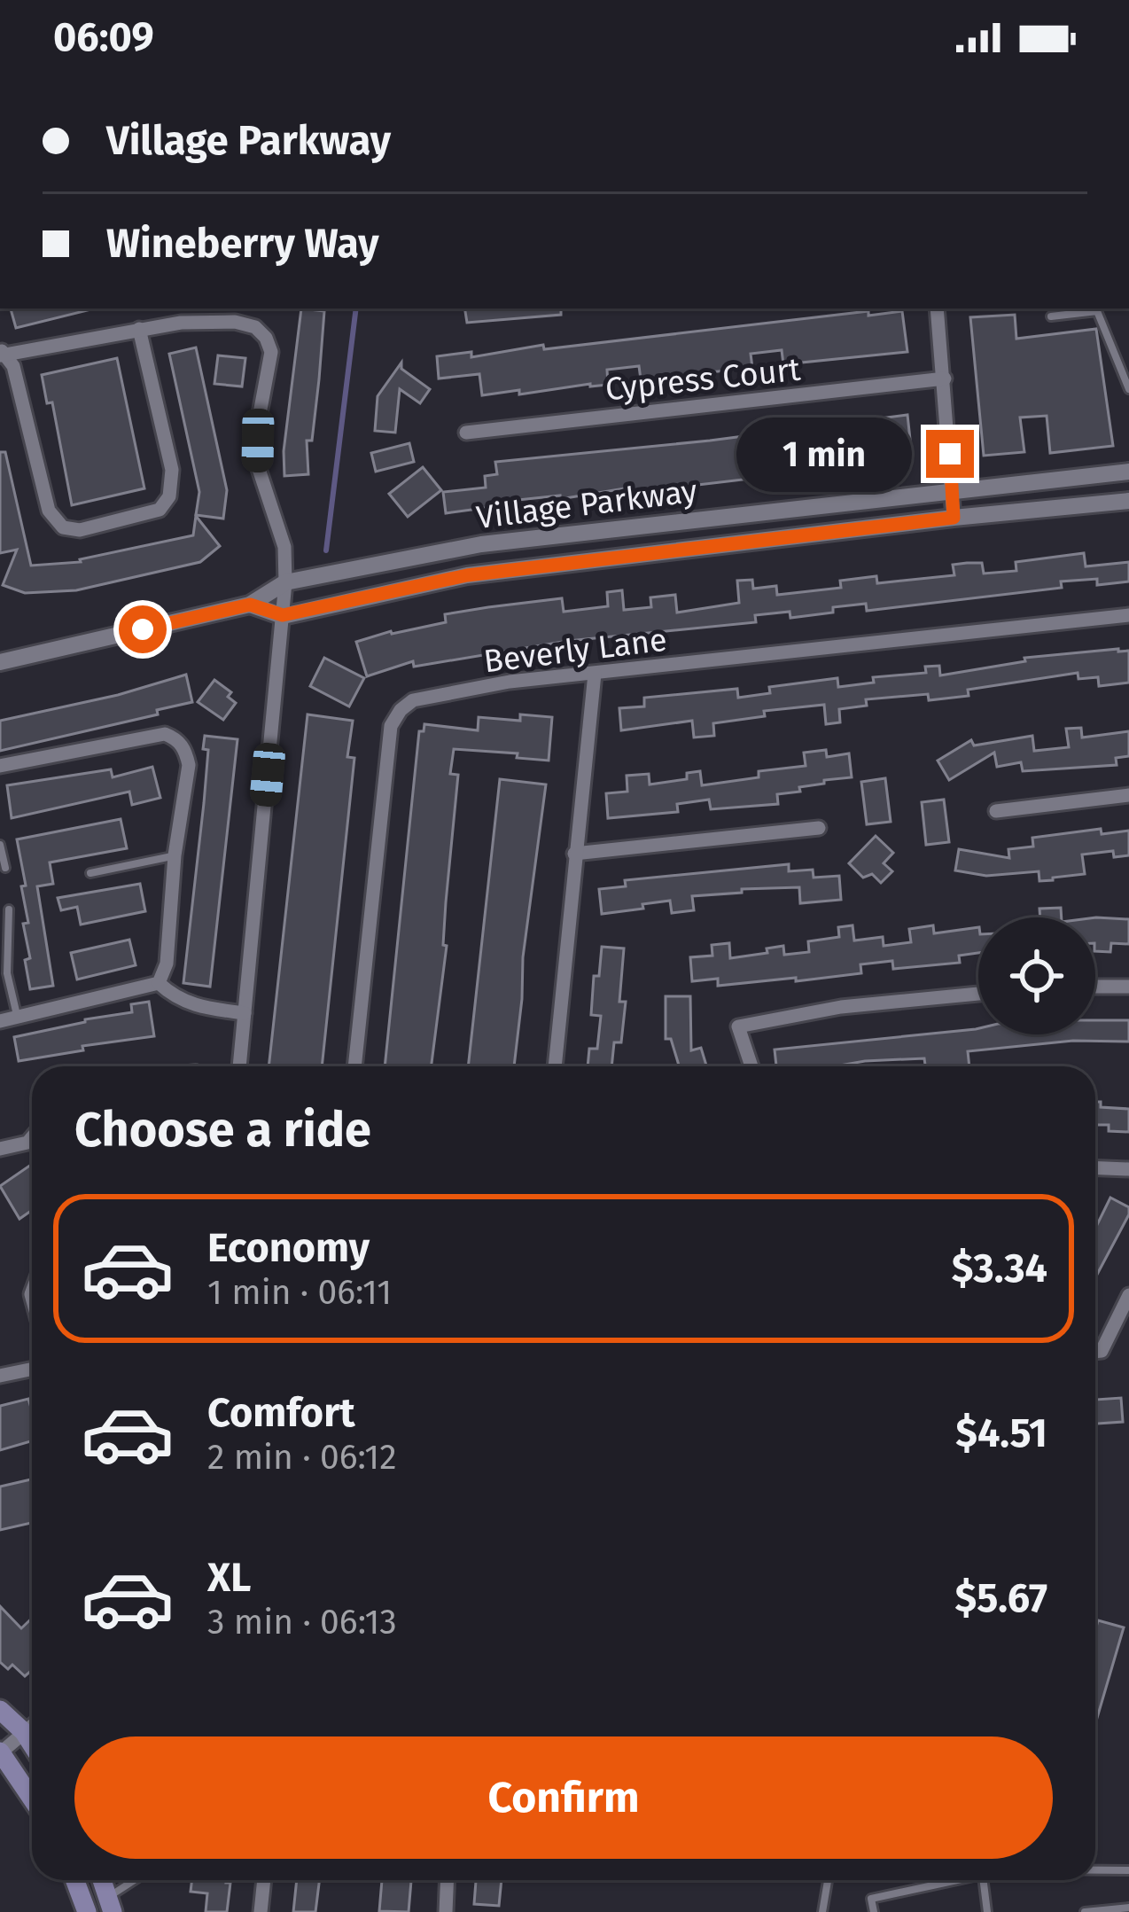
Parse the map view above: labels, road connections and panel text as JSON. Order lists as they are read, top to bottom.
{
  "streets": {
    "street": ["Cypress Court", "Village Parkway", "Beverly Lane"]
  },
  "page": {
    "status": "06:09",
    "banner": ["Village Parkway", "Wineberry Way"],
    "bubble": "1 min",
    "heading": "Choose a ride",
    "list": [
      {
        "name": "Economy",
        "note": "1 min · 06:11",
        "value": "$3.34"
      },
      {
        "name": "Comfort",
        "note": "2 min · 06:12",
        "value": "$4.51"
      },
      {
        "name": "XL",
        "note": "3 min · 06:13",
        "value": "$5.67"
      }
    ],
    "buttons": "Confirm"
  }
}
